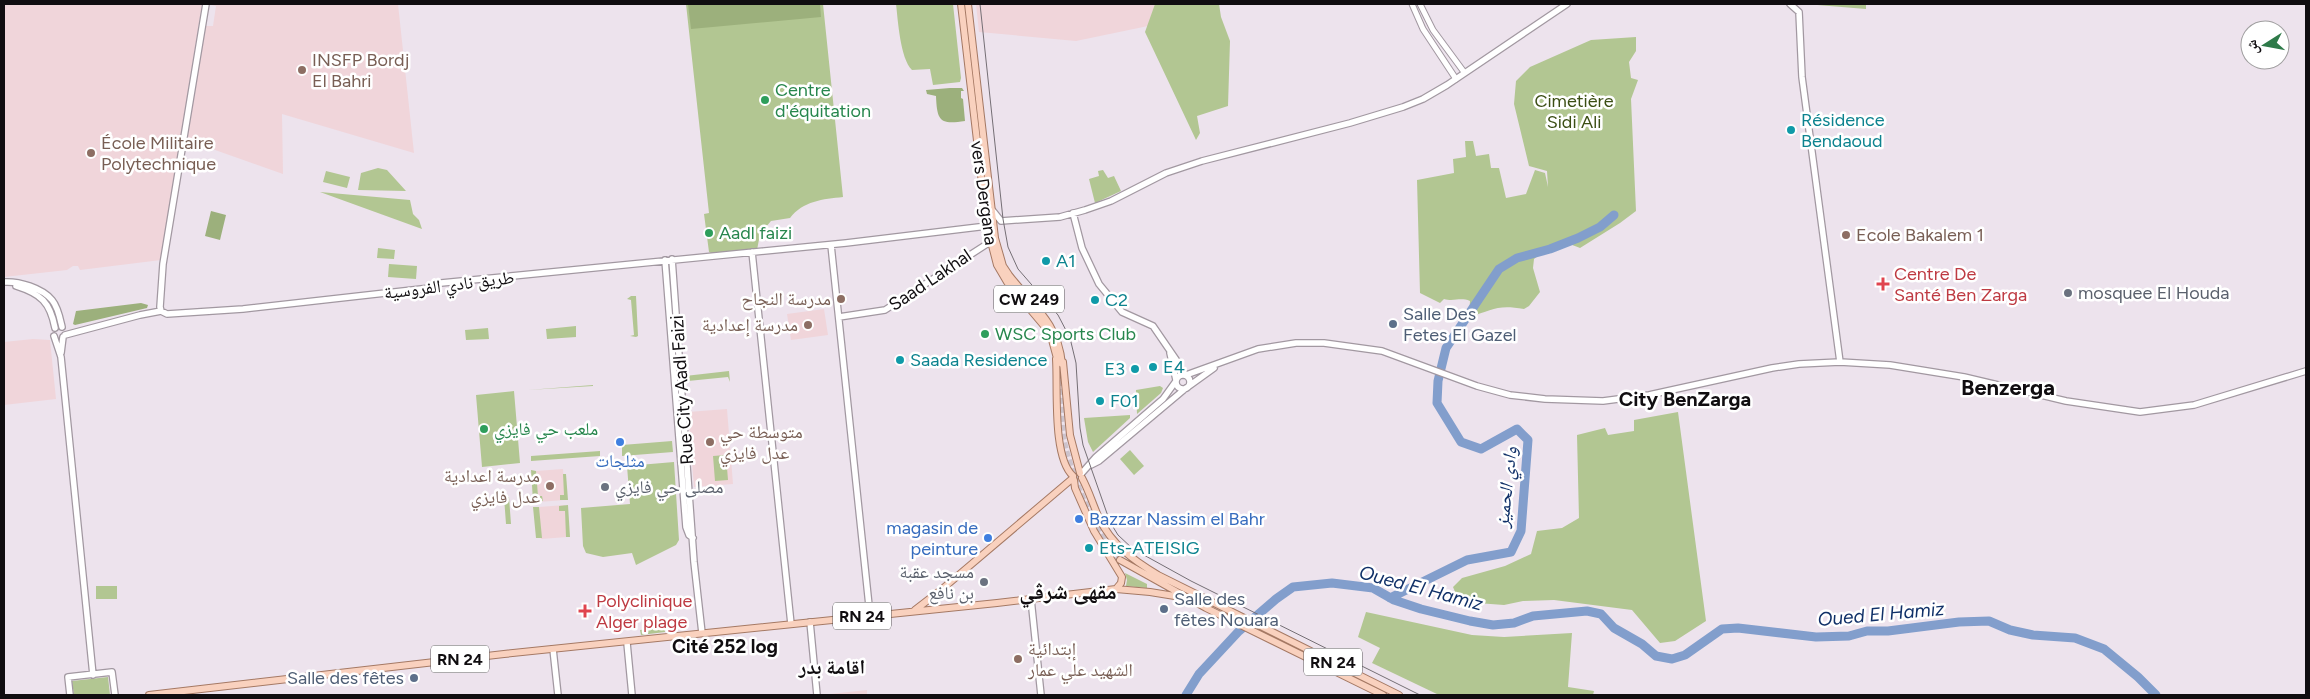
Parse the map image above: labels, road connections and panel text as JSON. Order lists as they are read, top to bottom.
{
  "streets": {
    "main road": [
      "vers Dergana",
      "Saad Lakhal",
      "طريق نادي الفروسية",
      "CW 249",
      "Rue City Aadl Faizi",
      "RN 24"
    ]
  },
  "crossings": [
    ["vers Dergana", "Saad Lakhal"],
    ["vers Dergana", "طريق نادي الفروسية"],
    ["vers Dergana", "CW 249"],
    ["طريق نادي الفروسية", "Rue City Aadl Faizi"]
  ],
  "districts": [
    "Benzerga",
    "City BenZarga",
    "مقهى شرڨي",
    "Cité 252 log",
    "اقامة بدر"
  ],
  "water": ["وادي الحميز", "Oued El Hamiz"],
  "parks": ["Cimetière Sidi Ali"],
  "places": {
    "other": [
      "INSFP Bordj El Bahri",
      "Centre d'équitation",
      "Résidence Bendaoud",
      "École Militaire Polytechnique",
      "Aadl faizi",
      "Ecole Bakalem 1",
      "A1",
      "mosquee El Houda",
      "مدرسة النجاح",
      "C2",
      "Salle Des Fetes El Gazel",
      "مدرسة إعدادية",
      "WSC Sports Club",
      "Saada Residence",
      "E4",
      "E3",
      "F01",
      "ملعب حي فايزي",
      "مثلجات",
      "متوسطة حي عدل فايزي",
      "مدرسة اعدادية عدل فايزي",
      "مصلى حي فايزي",
      "Bazzar Nassim el Bahr",
      "magasin de peinture",
      "Ets-ATEISIG",
      "مسجد عقبة بن نافع",
      "Salle des fêtes Nouara",
      "إبتدائية الشهيد علي عمار",
      "Salle des fêtes"
    ],
    "health": ["Centre De Santé Ben Zarga", "Polyclinique Alger plage"]
  },
  "north": "left"
}
